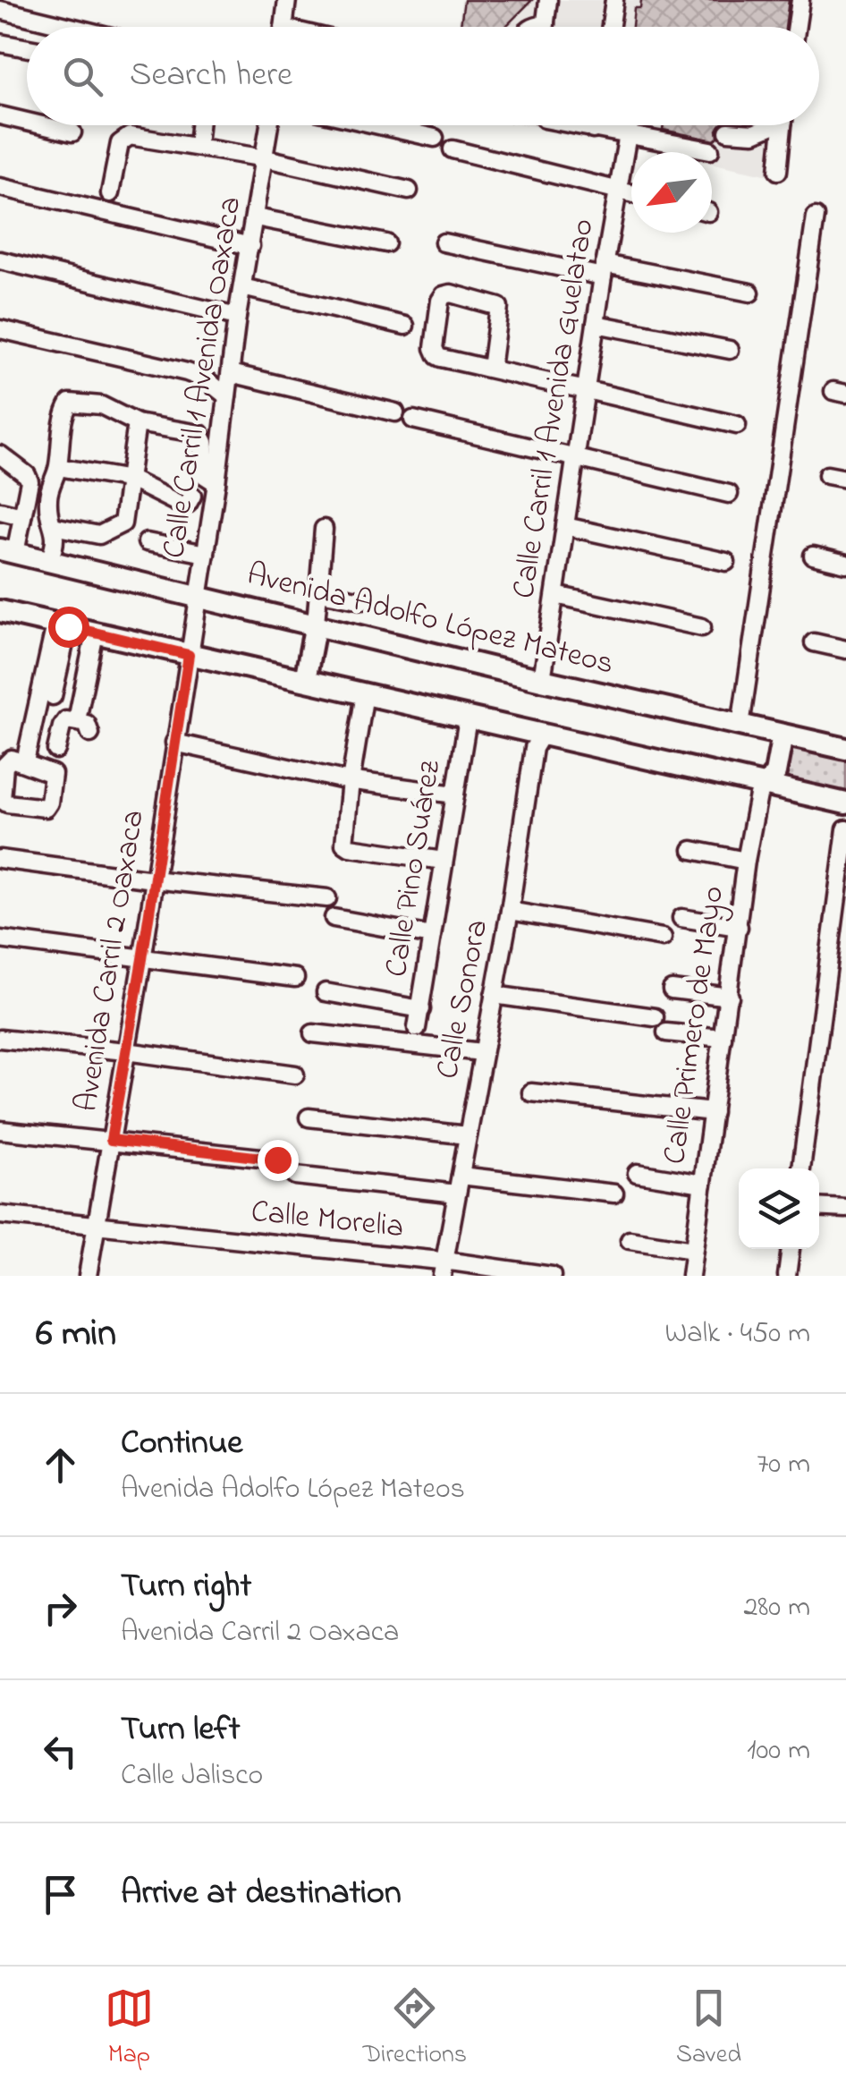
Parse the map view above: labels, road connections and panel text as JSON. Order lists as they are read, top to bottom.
{
  "streets": {
    "main road": ["Avenida Adolfo López Mateos"],
    "street": [
      "Calle Carril 1 Avenida Oaxaca",
      "Calle Carril 1 Avenida Guelatao",
      "Calle Pino Suárez",
      "Avenida Carril 2 Oaxaca",
      "Calle Sonora",
      "Calle Primero de Mayo",
      "Calle Morelia"
    ]
  },
  "crossings": [
    ["Calle Carril 1 Avenida Oaxaca", "Avenida Adolfo López Mateos"],
    ["Calle Carril 1 Avenida Oaxaca", "Avenida Carril 2 Oaxaca"],
    ["Calle Carril 1 Avenida Guelatao", "Avenida Adolfo López Mateos"],
    ["Avenida Carril 2 Oaxaca", "Calle Morelia"],
    ["Calle Sonora", "Calle Morelia"]
  ],
  "north": "bottom left",
  "page": {
    "search": "Search here",
    "heading": ["6 min", "Walk · 450 m"],
    "list": [
      ["Continue", "Avenida Adolfo López Mateos", "70 m"],
      ["Turn right", "Avenida Carril 2 Oaxaca", "280 m"],
      ["Turn left", "Calle Jalisco", "100 m"],
      "Arrive at destination"
    ],
    "nav": ["Map", "Directions", "Saved"]
  }
}
